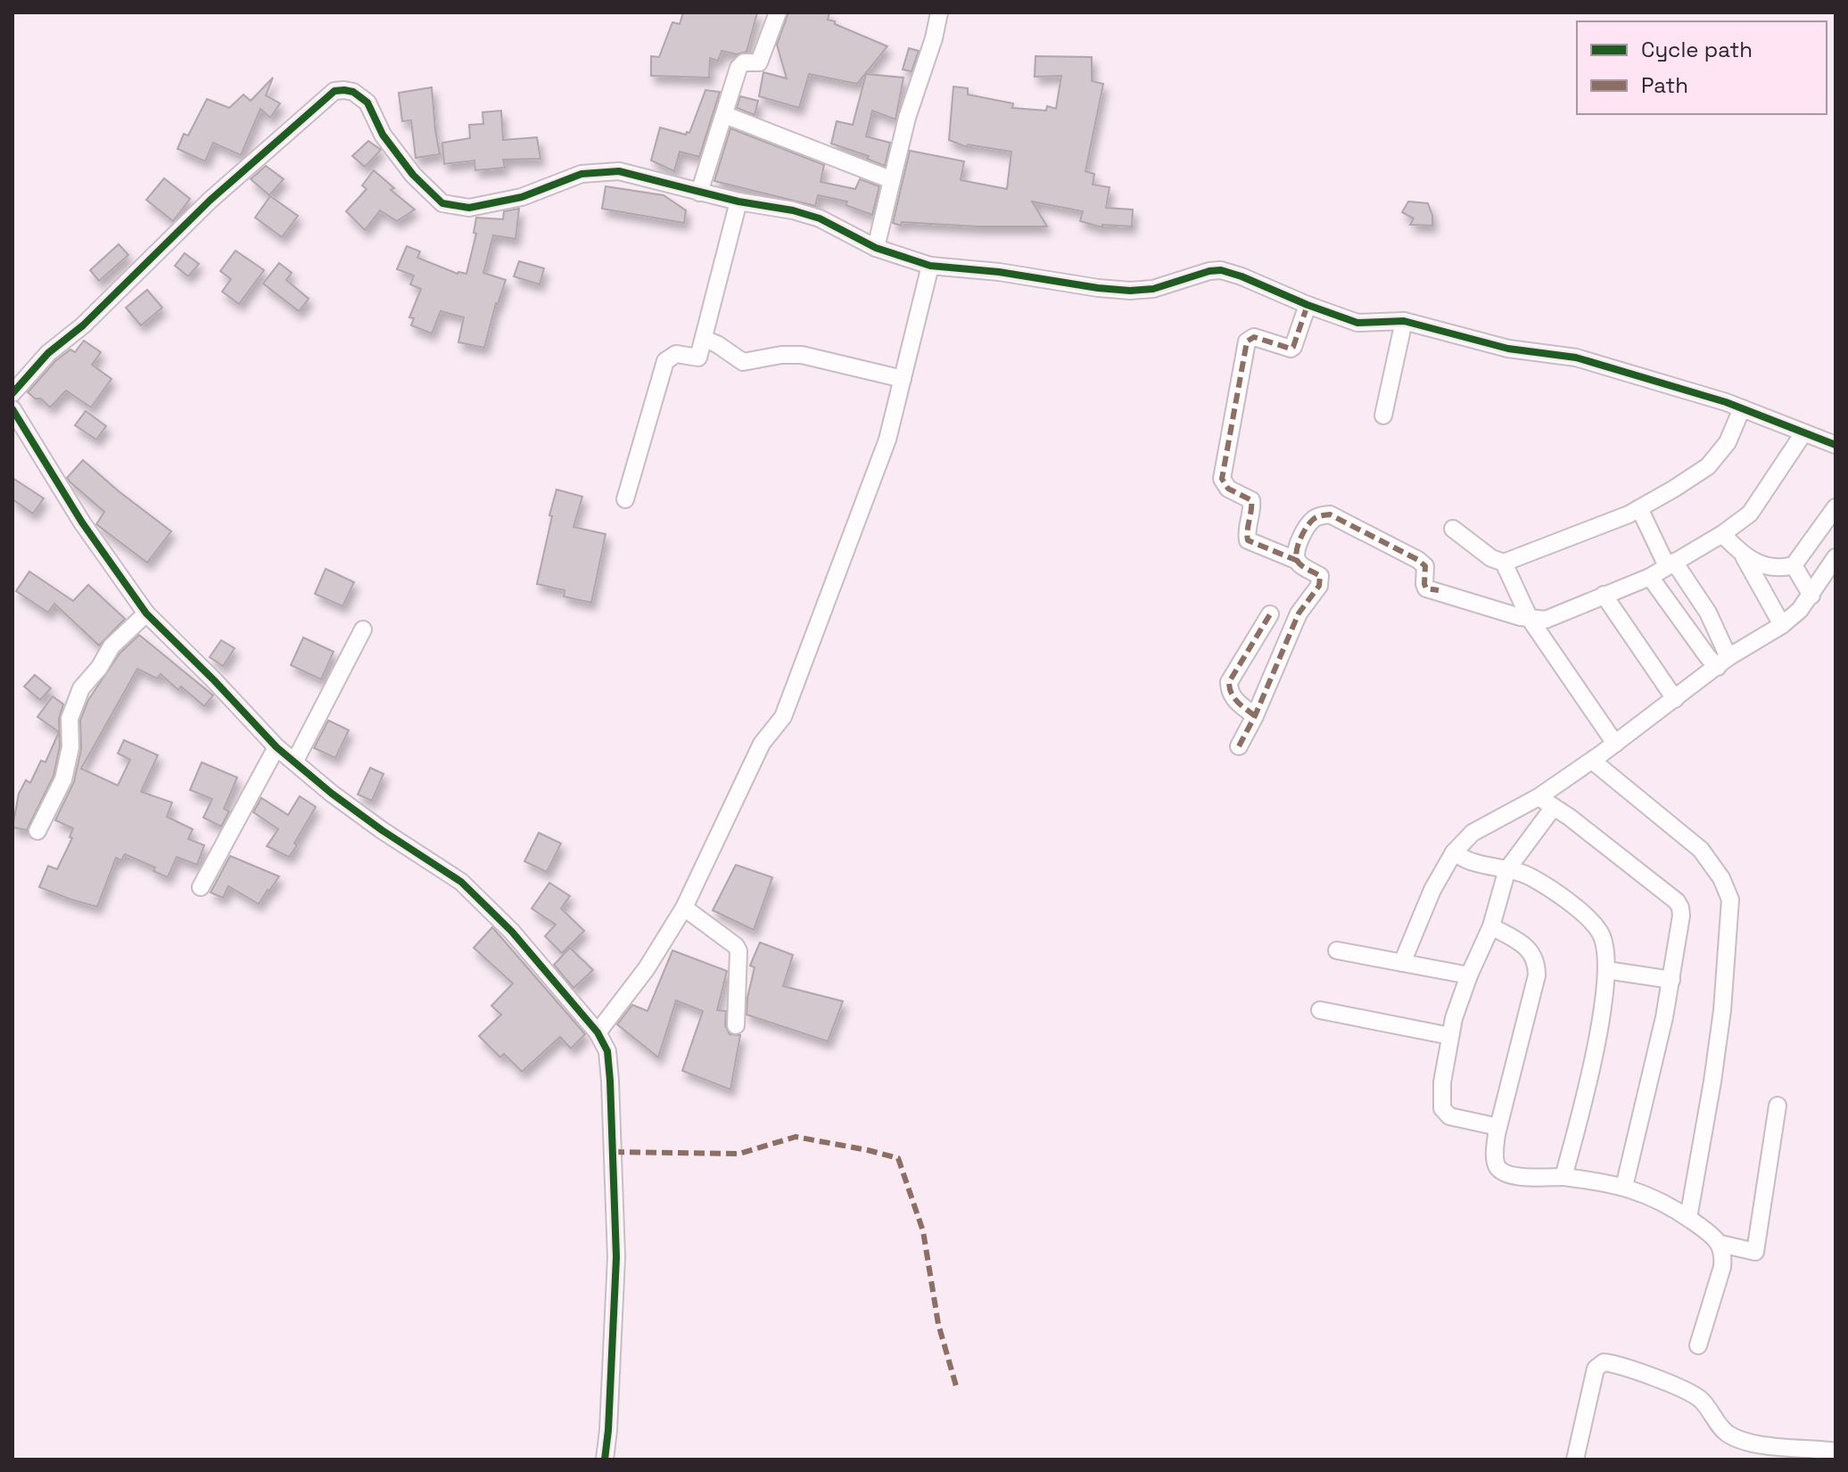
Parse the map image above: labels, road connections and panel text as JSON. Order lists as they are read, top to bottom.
{
  "legend": ["Cycle path", "Path"]
}
